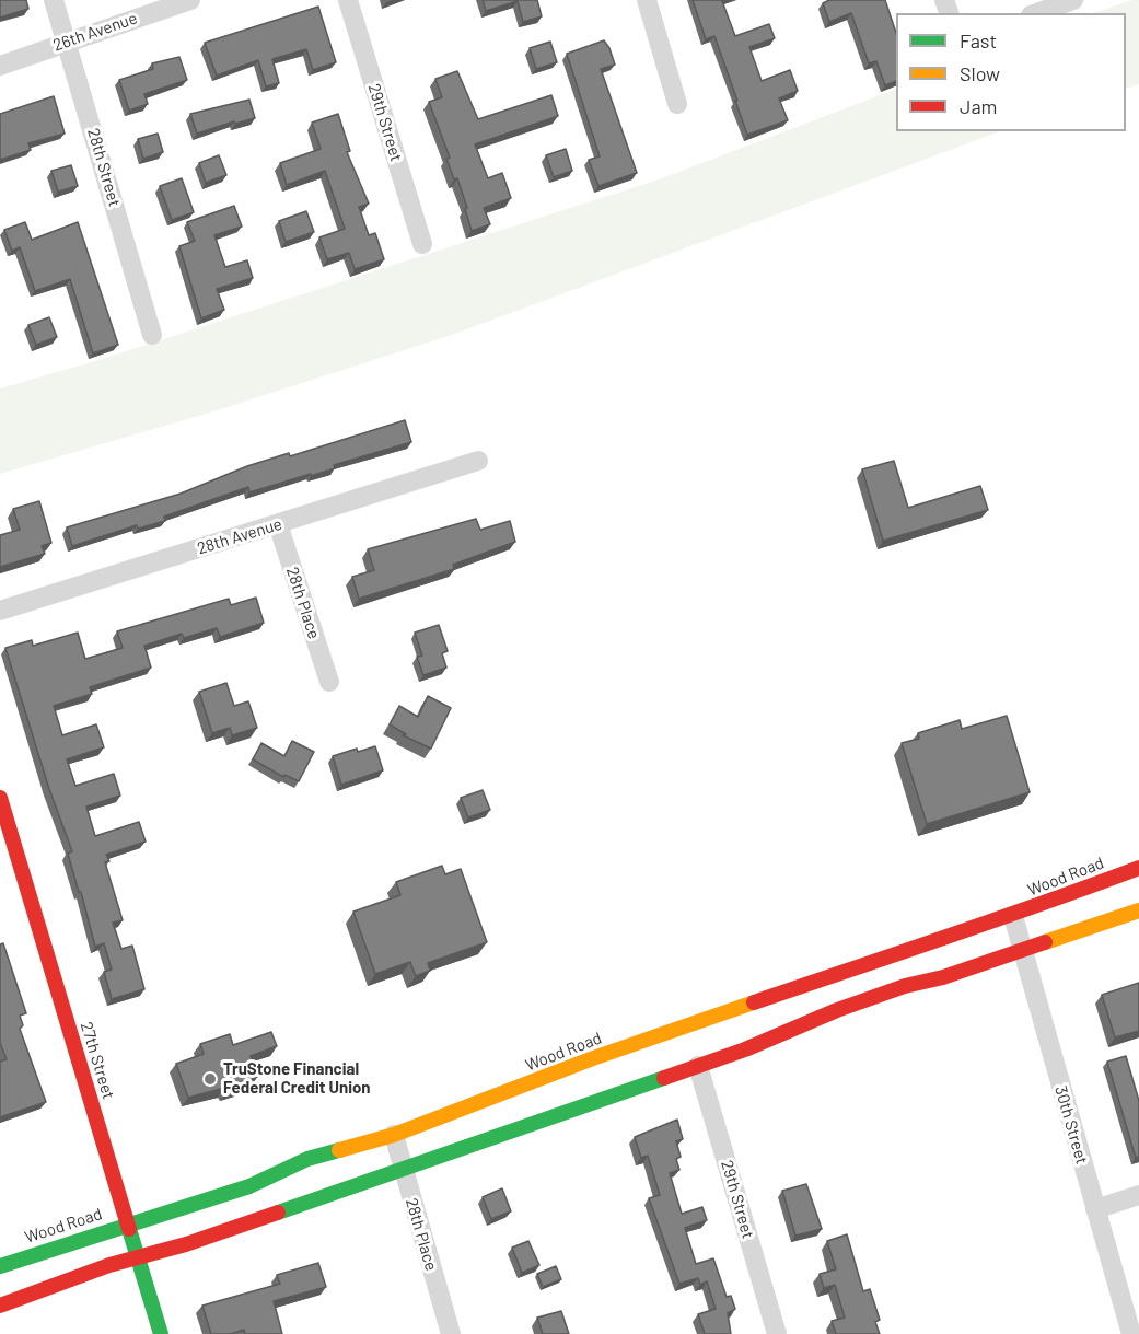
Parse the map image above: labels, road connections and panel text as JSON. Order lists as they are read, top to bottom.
{
  "streets": {
    "street": [
      "26th Avenue",
      "29th Street",
      "28th Street",
      "28th Avenue",
      "28th Place",
      "Wood Road",
      "27th Street",
      "30th Street"
    ]
  },
  "crossings": [
    ["26th Avenue", "28th Street"],
    ["28th Avenue", "28th Place"],
    ["28th Place", "Wood Road"],
    ["Wood Road", "27th Street"],
    ["Wood Road", "30th Street"]
  ],
  "places": ["TruStone Financial Federal Credit Union"],
  "legend": ["Fast", "Slow", "Jam"]
}
